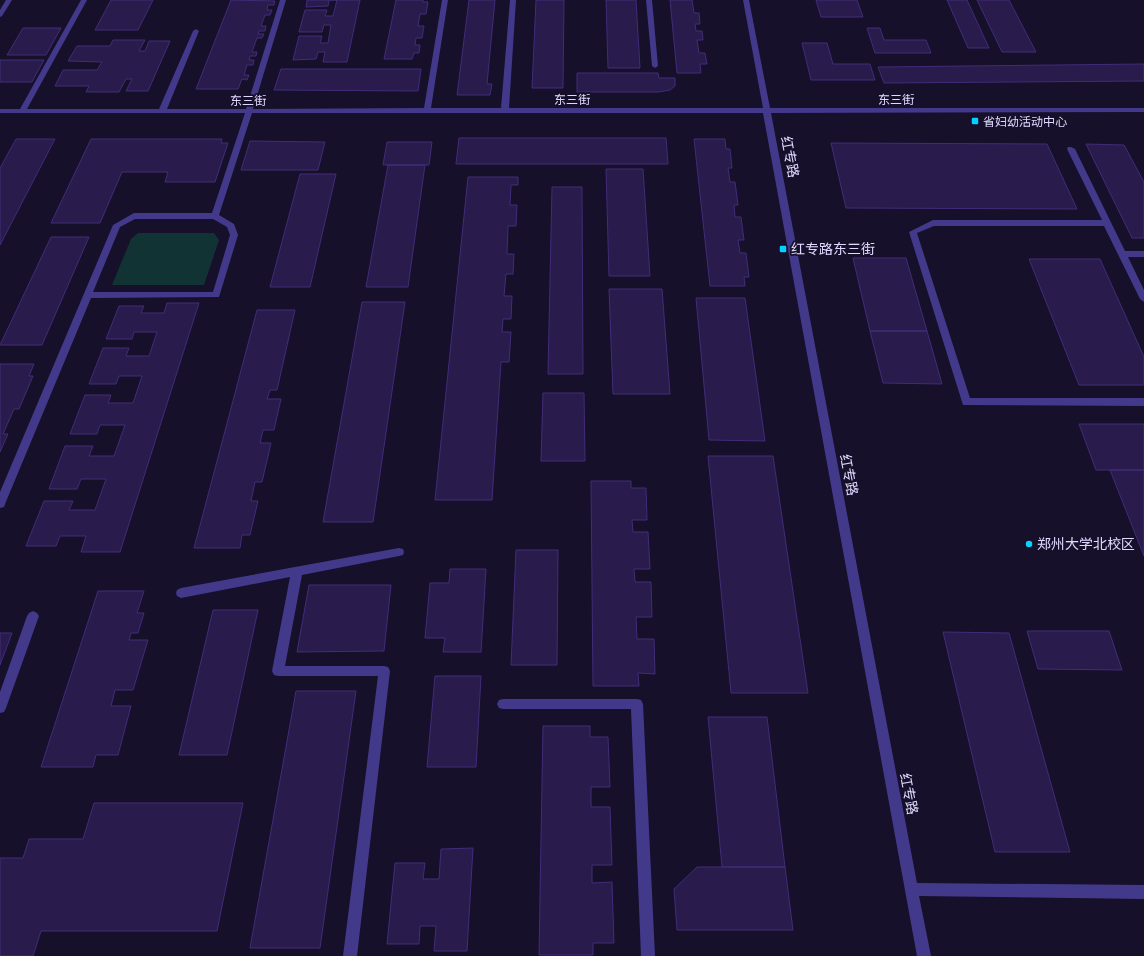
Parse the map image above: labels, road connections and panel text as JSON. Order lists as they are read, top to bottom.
{
  "streets": {
    "street": ["东三街", "红专路"]
  },
  "crossings": [
    ["东三街", "红专路"]
  ],
  "places": {
    "transit": ["省妇幼活动中心", "红专路东三街"],
    "other": ["郑州大学北校区"]
  }
}
